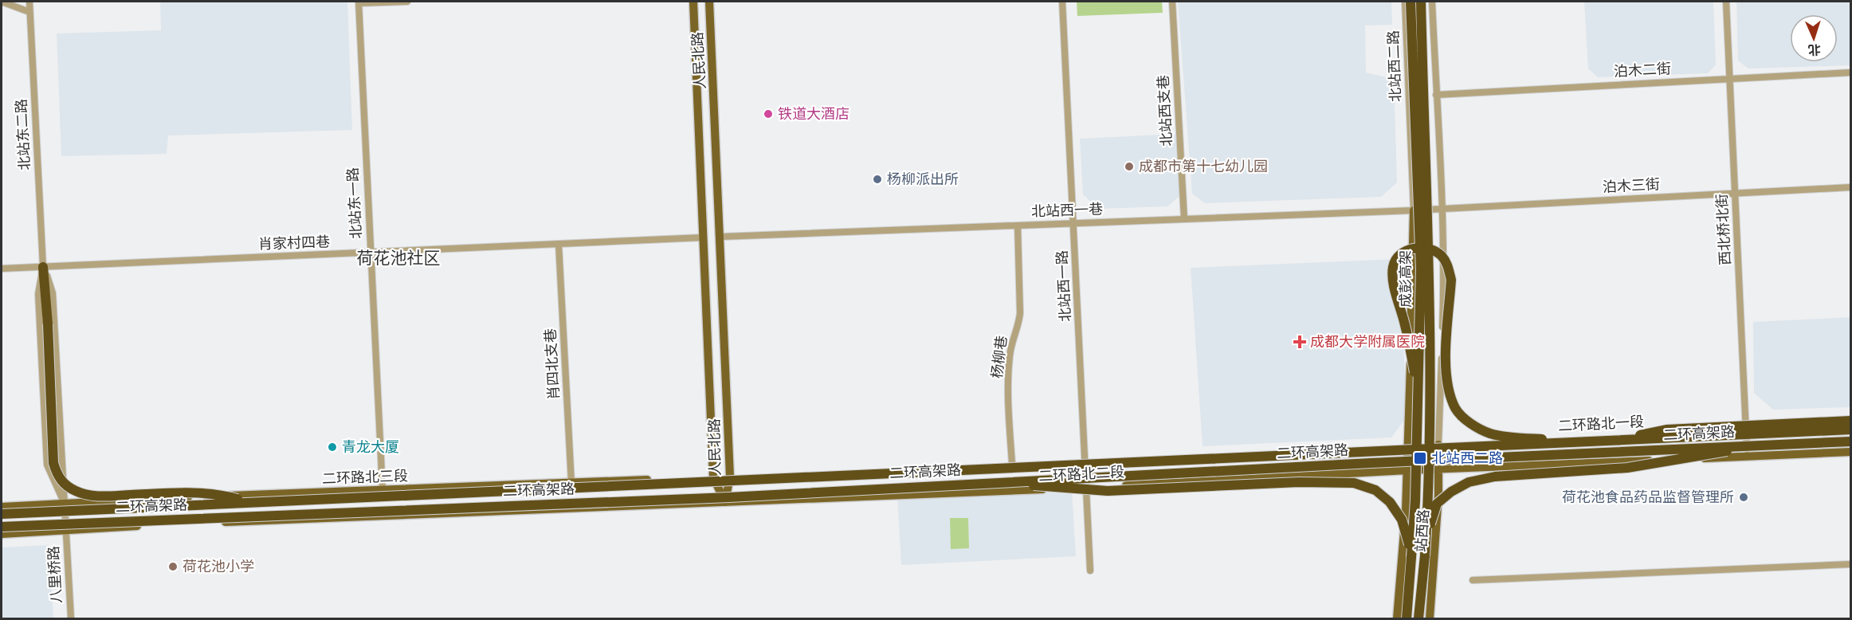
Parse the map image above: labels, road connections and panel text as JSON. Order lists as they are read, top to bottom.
{
  "streets": {
    "highway": ["成彭高架", "二环高架路"],
    "main road": [
      "人民北路",
      "北站西二路",
      "二环路北一段",
      "二环路北二段",
      "二环路北三段",
      "站西路"
    ],
    "street": [
      "泊木二街",
      "北站西支巷",
      "北站东二路",
      "泊木三街",
      "北站东一路",
      "北站西一巷",
      "西北桥北街",
      "肖家村四巷",
      "北站西一路",
      "杨柳巷",
      "肖四北支巷",
      "八里桥路"
    ]
  },
  "crossings": [
    ["人民北路", "北站西一巷"],
    ["人民北路", "肖家村四巷"],
    ["人民北路", "二环路北二段"],
    ["人民北路", "二环路北三段"],
    ["北站西二路", "泊木三街"],
    ["北站西二路", "北站西一巷"],
    ["北站西二路", "二环路北二段"],
    ["北站西二路", "站西路"],
    ["泊木二街", "西北桥北街"],
    ["北站西支巷", "北站西一巷"],
    ["北站东二路", "肖家村四巷"],
    ["北站东二路", "八里桥路"],
    ["泊木三街", "北站西一巷"],
    ["泊木三街", "西北桥北街"],
    ["北站东一路", "肖家村四巷"],
    ["北站东一路", "二环路北三段"],
    ["北站西一巷", "北站西一路"],
    ["北站西一巷", "杨柳巷"],
    ["西北桥北街", "二环路北一段"],
    ["肖家村四巷", "肖四北支巷"],
    ["肖家村四巷", "八里桥路"],
    ["北站西一路", "二环路北二段"],
    ["杨柳巷", "二环路北二段"],
    ["肖四北支巷", "二环路北三段"],
    ["二环路北一段", "二环路北二段"],
    ["二环路北一段", "站西路"],
    ["二环路北二段", "二环路北三段"],
    ["二环路北二段", "站西路"],
    ["二环路北三段", "八里桥路"]
  ],
  "districts": ["荷花池社区"],
  "places": {
    "other": [
      "铁道大酒店",
      "成都市第十七幼儿园",
      "杨柳派出所",
      "青龙大厦",
      "荷花池食品药品监督管理所",
      "荷花池小学"
    ],
    "health": ["成都大学附属医院"],
    "transit": ["北站西二路"]
  },
  "north": "bottom"
}
